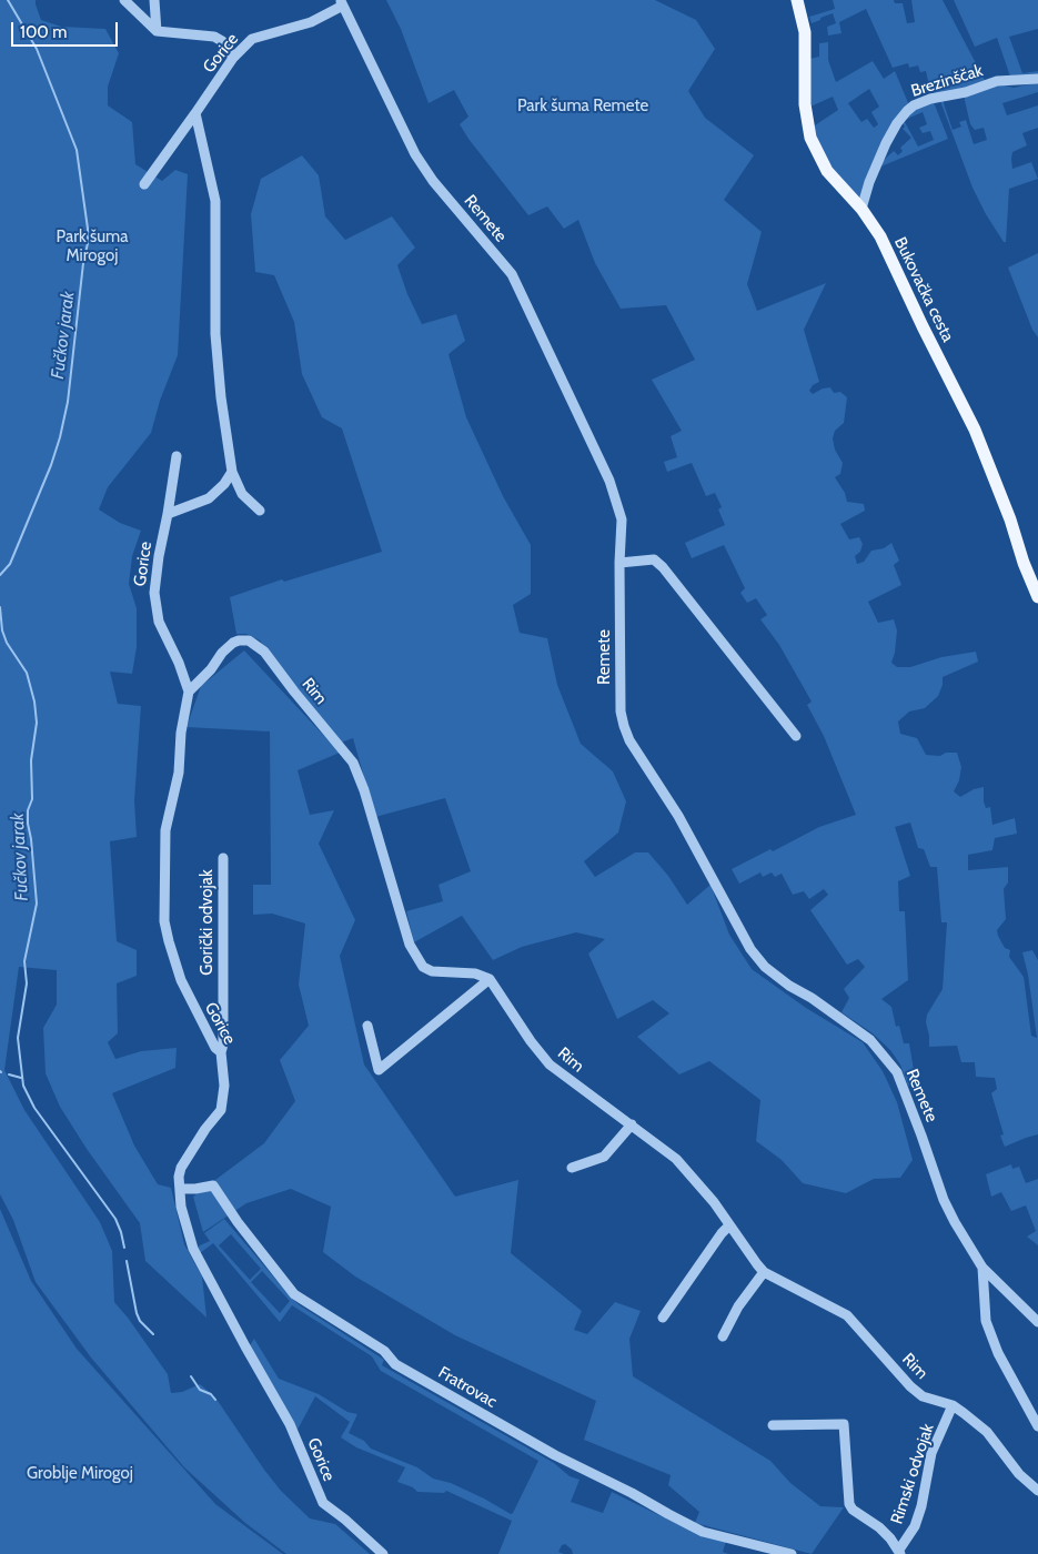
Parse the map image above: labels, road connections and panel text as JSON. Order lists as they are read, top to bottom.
{
  "streets": {
    "main road": ["Bukovačka cesta"],
    "street": [
      "Gorice",
      "Brezinščak",
      "Remete",
      "Rim",
      "Gorički odvojak",
      "Fratrovac",
      "Rimski odvojak"
    ]
  },
  "crossings": [
    ["Gorice", "Remete"],
    ["Gorice", "Rim"],
    ["Gorice", "Gorički odvojak"],
    ["Gorice", "Fratrovac"],
    ["Brezinščak", "Bukovačka cesta"],
    ["Rim", "Rimski odvojak"]
  ],
  "water": ["Fučkov jarak"],
  "parks": ["Park šuma Remete", "Park šuma Mirogoj", "Groblje Mirogoj"],
  "scale_bar": "100 m"
}
